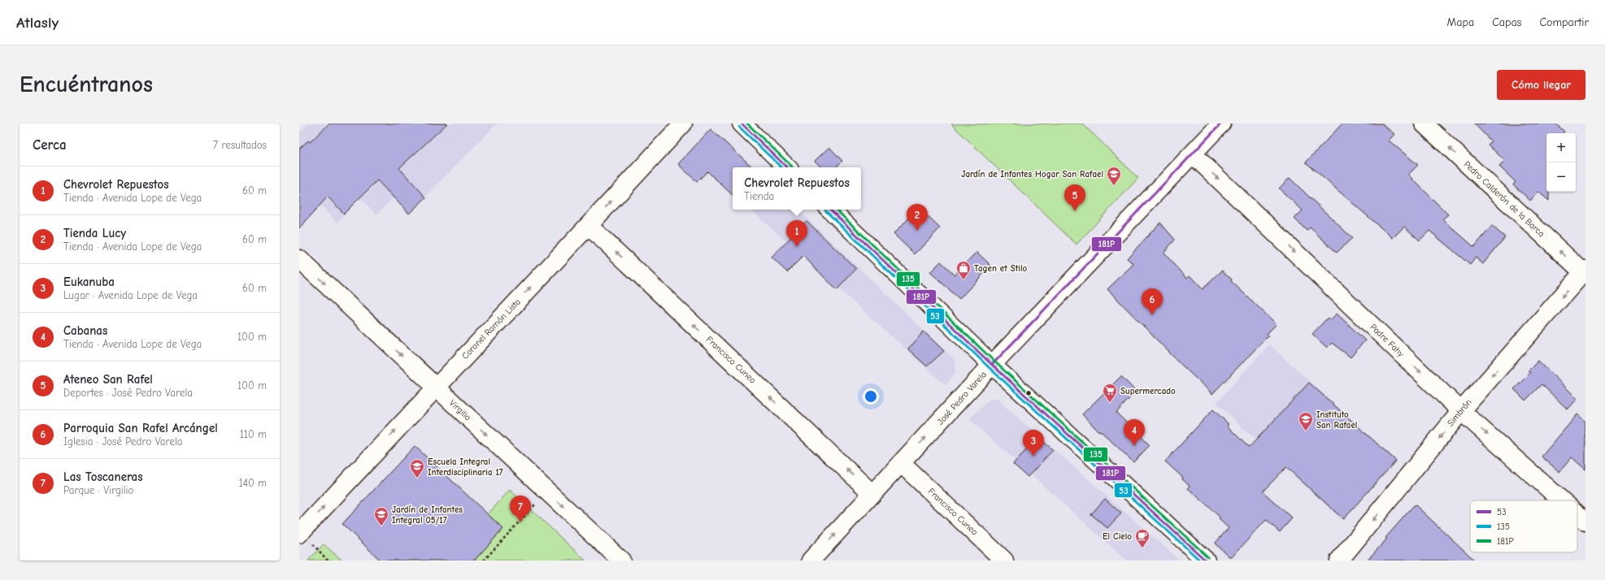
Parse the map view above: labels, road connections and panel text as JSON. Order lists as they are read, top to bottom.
{
  "streets": {
    "street": [
      "Pedro Calderón de la Barca",
      "Coronel Ramón Lista",
      "Padre Fahy",
      "Francisco Cuneo",
      "José Pedro Varela",
      "Virgilio",
      "Simbrón"
    ]
  },
  "crossings": [
    ["Pedro Calderón de la Barca", "Simbrón"],
    ["Coronel Ramón Lista", "Francisco Cuneo"],
    ["Coronel Ramón Lista", "Virgilio"],
    ["Padre Fahy", "José Pedro Varela"],
    ["Padre Fahy", "Simbrón"],
    ["Francisco Cuneo", "José Pedro Varela"]
  ],
  "one_way": [
    "Pedro Calderón de la Barca",
    "Coronel Ramón Lista",
    "Padre Fahy",
    "Francisco Cuneo",
    "José Pedro Varela",
    "Virgilio",
    "Simbrón"
  ],
  "places": {
    "school or university": [
      "Jardín de Infantes Hogar San Rafael",
      "Instituto San Rafael",
      "Escuela Integral Interdisciplinaria 17",
      "Jardín de Infantes Integral 05/17"
    ],
    "shop": ["Tagen et Stilo"],
    "supermarket": ["Supermercado"],
    "cafe": ["El Cielo"]
  },
  "lines": ["transit line 181P", "transit line 135", "transit line 53"],
  "legend": ["53", "135", "181P"],
  "page": {
    "header": "Atlasly",
    "nav": ["Mapa", "Capas", "Compartir"],
    "buttons": "Cómo llegar",
    "title": "Encuéntranos",
    "heading": ["Cerca", "7 resultados"],
    "map_buttons": ["+", "−"],
    "list": [
      {
        "mark": "1",
        "name": "Chevrolet Repuestos",
        "note": "Tienda · Avenida Lope de Vega",
        "value": "60 m"
      },
      {
        "mark": "2",
        "name": "Tienda Lucy",
        "note": "Tienda · Avenida Lope de Vega",
        "value": "60 m"
      },
      {
        "mark": "3",
        "name": "Eukanuba",
        "note": "Lugar · Avenida Lope de Vega",
        "value": "60 m"
      },
      {
        "mark": "4",
        "name": "Cabanas",
        "note": "Tienda · Avenida Lope de Vega",
        "value": "100 m"
      },
      {
        "mark": "5",
        "name": "Ateneo San Rafel",
        "note": "Deportes · José Pedro Varela",
        "value": "100 m"
      },
      {
        "mark": "6",
        "name": "Parroquia San Rafel Arcángel",
        "note": "Iglesia · José Pedro Varela",
        "value": "110 m"
      },
      {
        "mark": "7",
        "name": "Las Toscaneras",
        "note": "Parque · Virgilio",
        "value": "140 m"
      }
    ],
    "popup": ["Chevrolet Repuestos", "Tienda"],
    "pins": [
      "5",
      "2",
      "1",
      "6",
      "4",
      "3",
      "7"
    ]
  }
}
